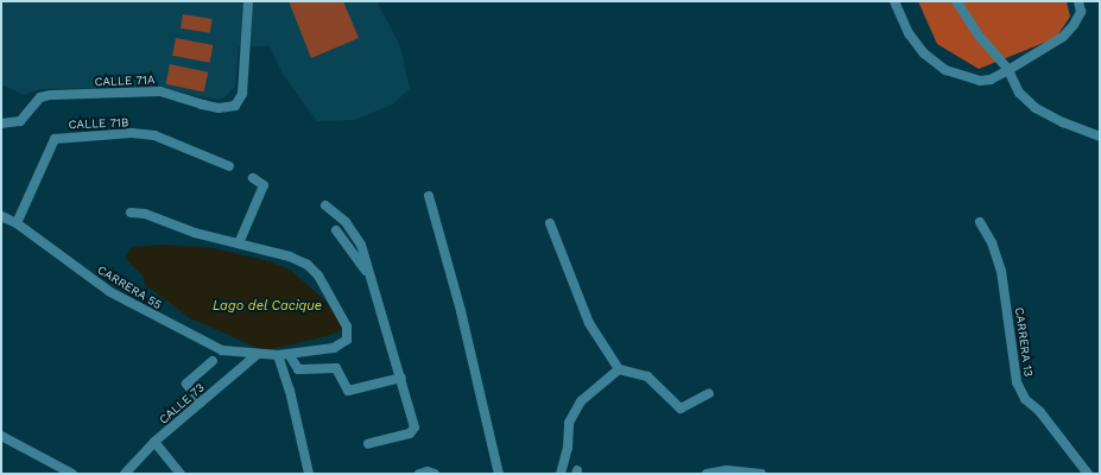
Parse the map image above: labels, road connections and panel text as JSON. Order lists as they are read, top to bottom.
{
  "streets": {
    "street": [
      "CALLE 71A",
      "CALLE 71B",
      "CARRERA 55",
      "CARRERA 13",
      "CALLE 73"
    ]
  },
  "crossings": [
    ["CALLE 71B", "CARRERA 55"],
    ["CARRERA 55", "CALLE 73"]
  ],
  "water": ["Lago del Cacique"]
}
